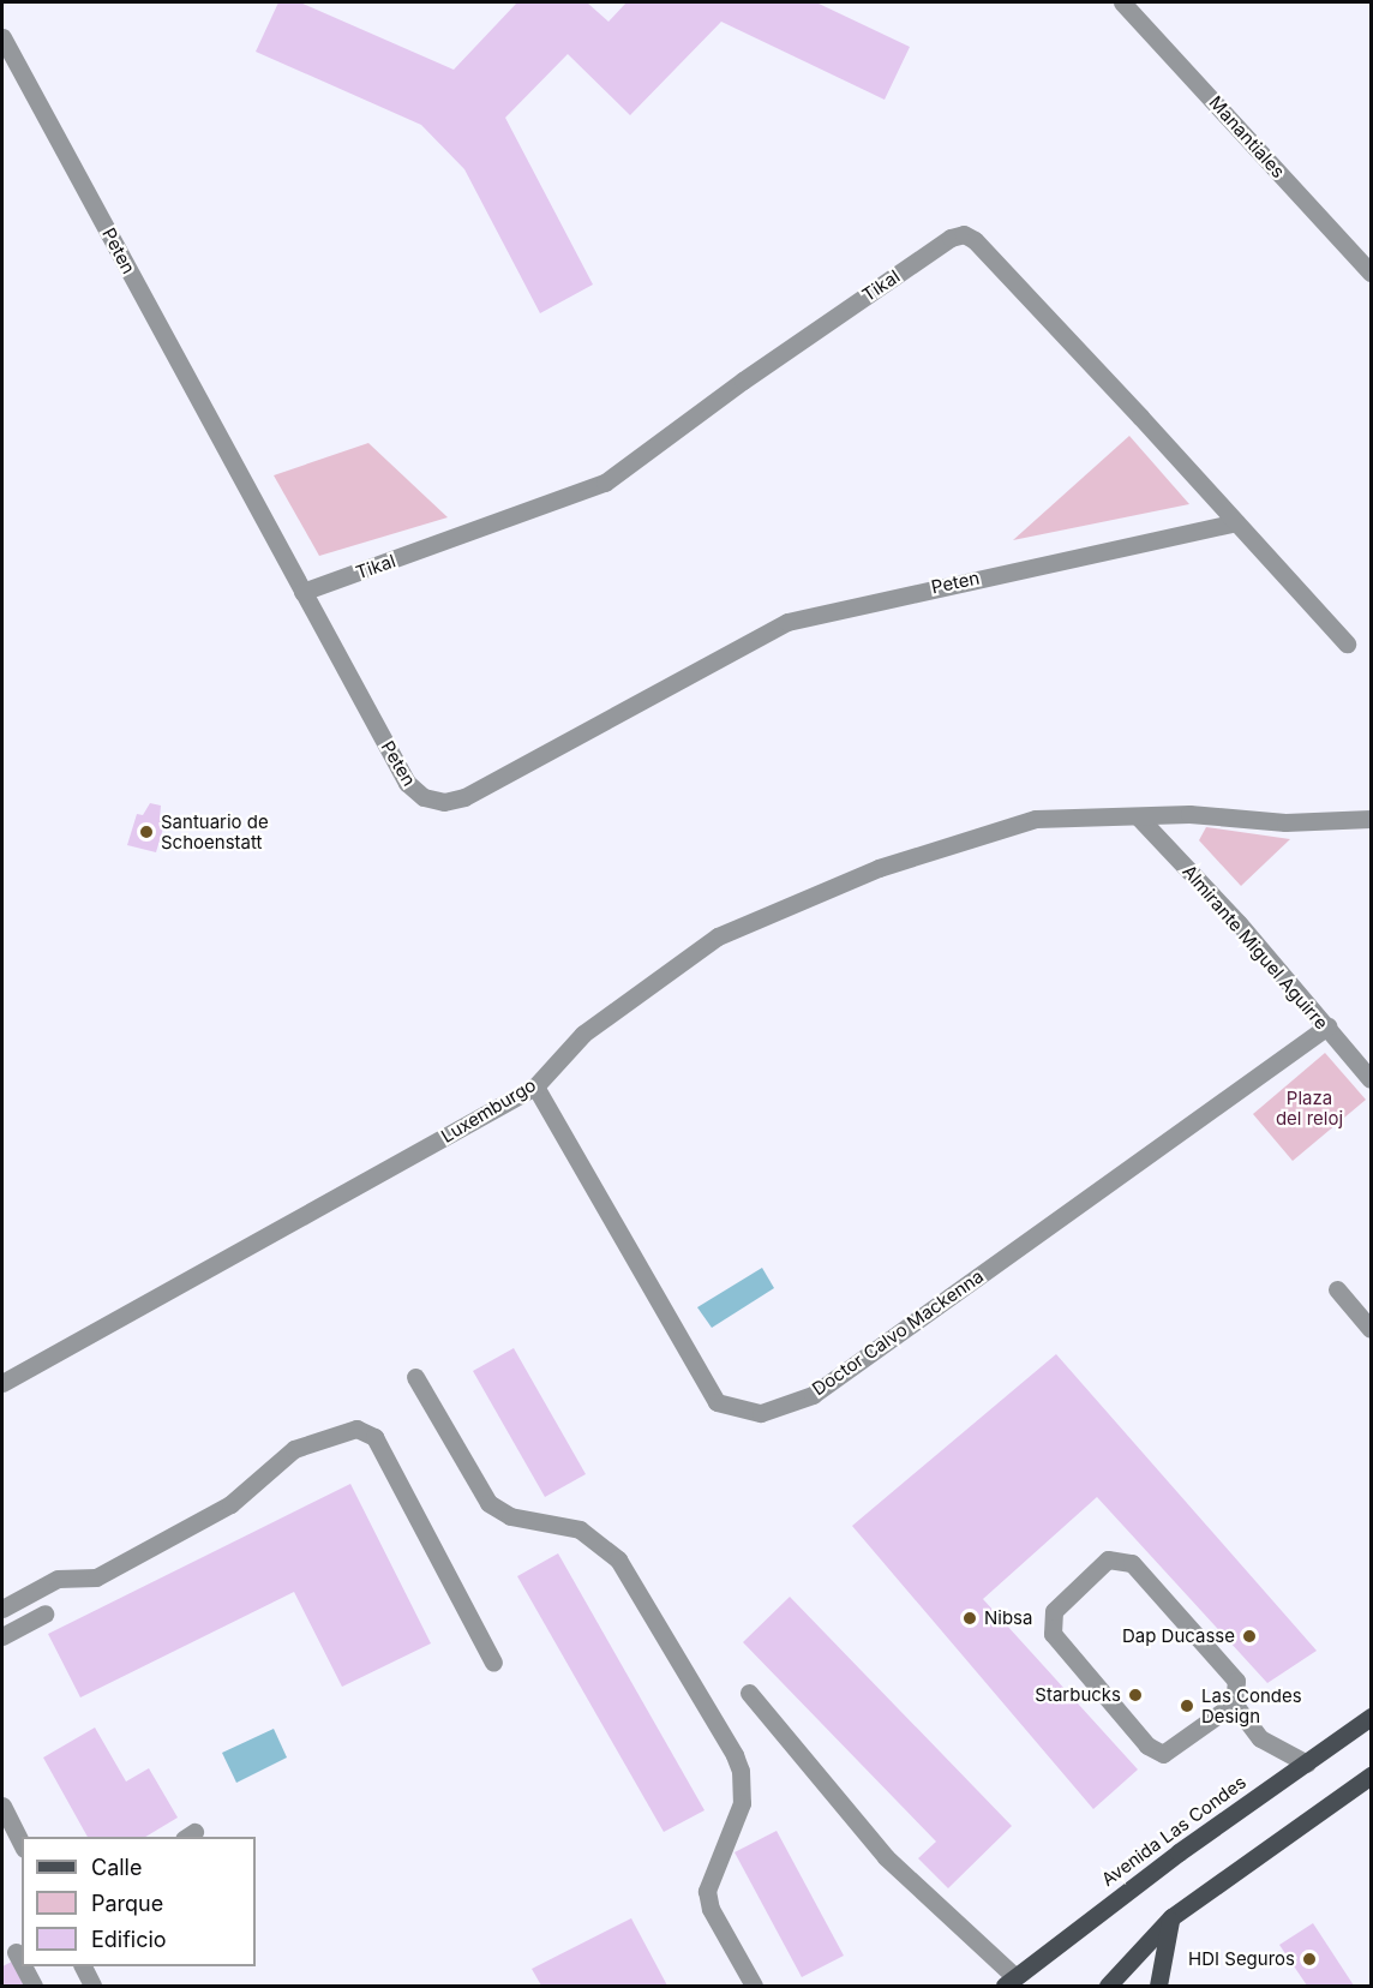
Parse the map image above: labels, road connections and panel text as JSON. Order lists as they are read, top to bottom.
{
  "streets": {
    "main road": ["Avenida Las Condes"],
    "street": [
      "Manantiales",
      "Peten",
      "Tikal",
      "Almirante Miguel Aguirre",
      "Luxemburgo",
      "Doctor Calvo Mackenna"
    ]
  },
  "crossings": [
    ["Peten", "Tikal"],
    ["Almirante Miguel Aguirre", "Luxemburgo"],
    ["Almirante Miguel Aguirre", "Doctor Calvo Mackenna"],
    ["Luxemburgo", "Doctor Calvo Mackenna"]
  ],
  "parks": ["Plaza del reloj"],
  "places": [
    "Santuario de Schoenstatt",
    "Nibsa",
    "Dap Ducasse",
    "Starbucks",
    "Las Condes Design",
    "HDI Seguros"
  ],
  "legend": ["Calle", "Parque", "Edificio"]
}
